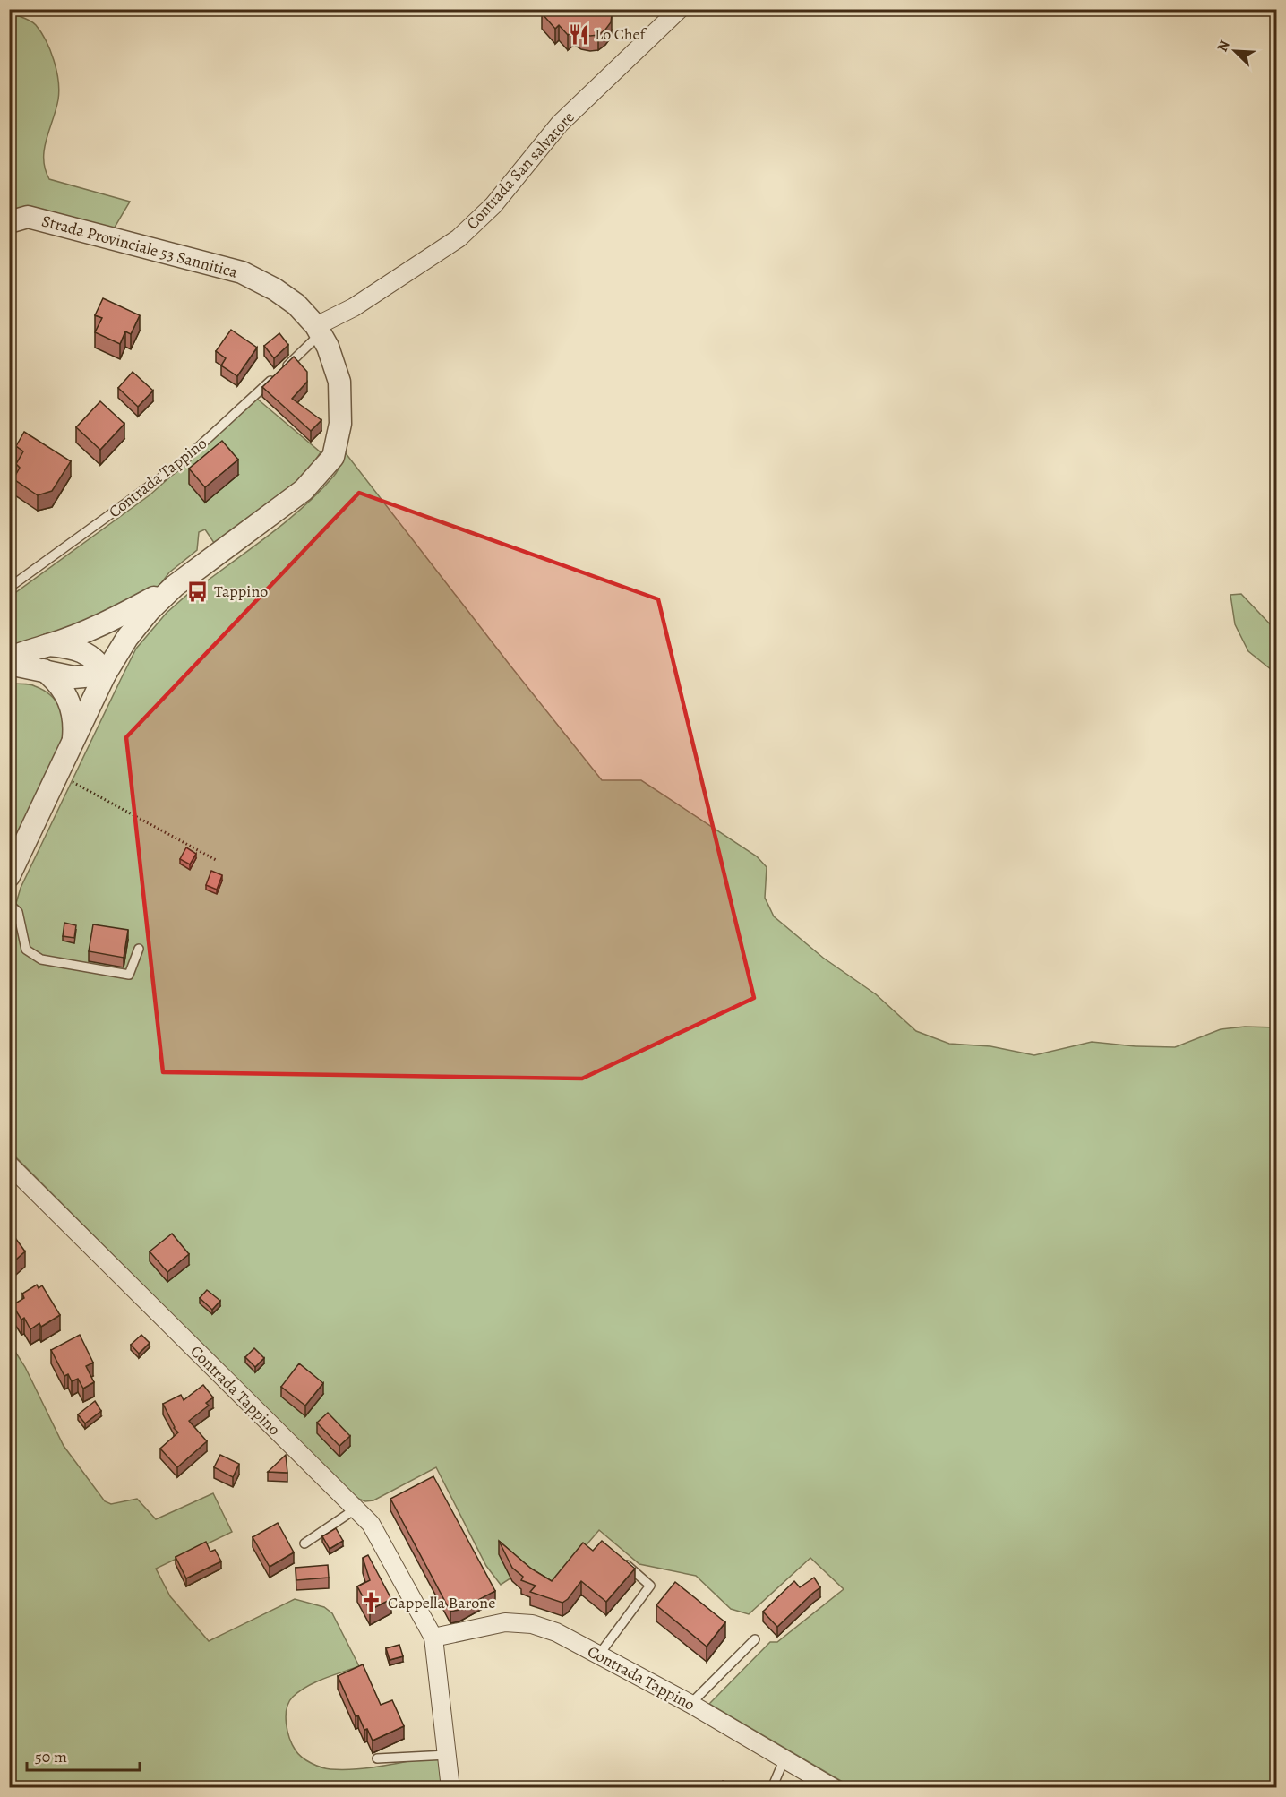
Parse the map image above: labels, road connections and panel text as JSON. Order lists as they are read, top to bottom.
{
  "streets": {
    "street": ["Contrada San salvatore", "Strada Provinciale 53 Sannitica", "Contrada Tappino"]
  },
  "crossings": [
    ["Contrada San salvatore", "Strada Provinciale 53 Sannitica"]
  ],
  "places": {
    "restaurant": ["Lo Chef"],
    "bus stop": ["Tappino"],
    "church": ["Cappella Barone"]
  },
  "scale_bar": "50 m",
  "north": "top left"
}
